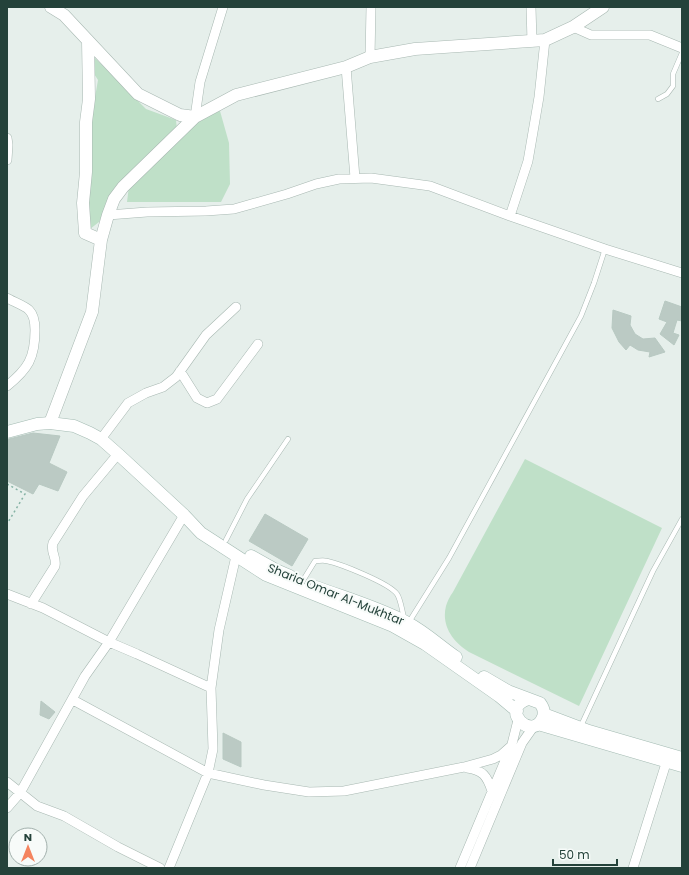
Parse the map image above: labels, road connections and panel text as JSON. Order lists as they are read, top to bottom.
{
  "streets": {
    "main road": ["Sharia Omar Al-Mukhtar"]
  },
  "scale_bar": "50 m",
  "north": "top"
}
